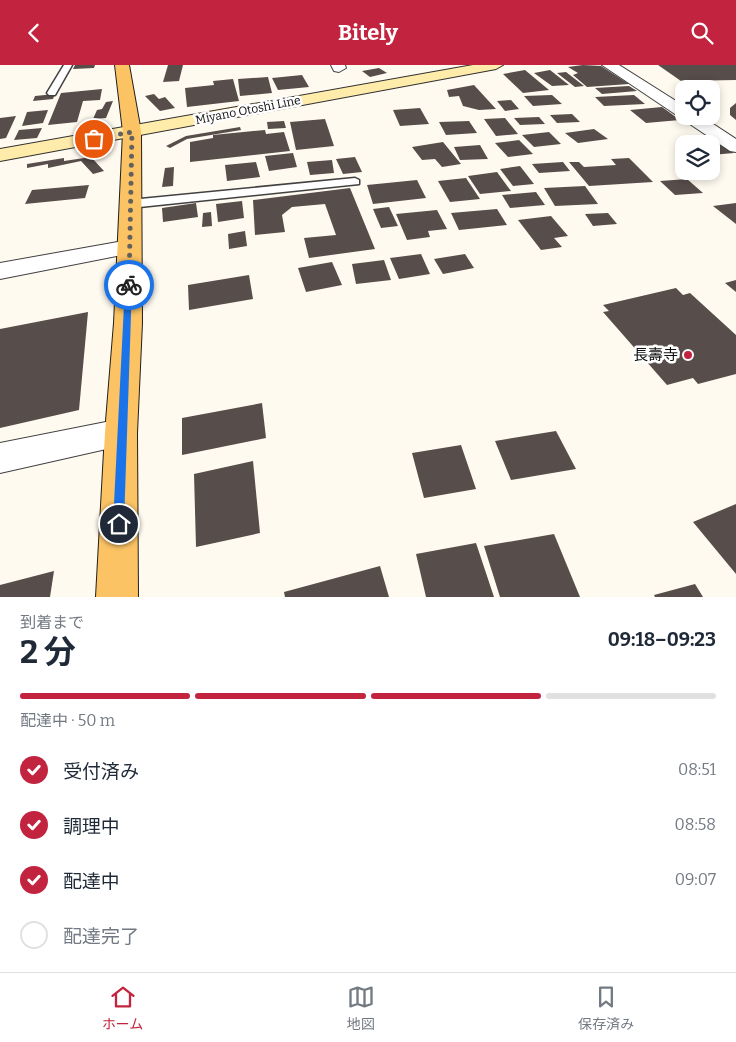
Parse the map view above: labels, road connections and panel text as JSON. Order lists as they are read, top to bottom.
{
  "streets": {
    "main road": ["Miyano Otoshi Line"]
  },
  "places": ["長壽寺"],
  "page": {
    "header": "Bitely",
    "heading": ["2 分", "到着まで", "09:18–09:23"],
    "bar": "配達中 · 50 m",
    "list": [
      ["受付済み", "08:51"],
      ["調理中", "08:58"],
      ["配達中", "09:07"],
      "配達完了"
    ],
    "tabs": ["ホーム", "地図", "保存済み"]
  }
}
